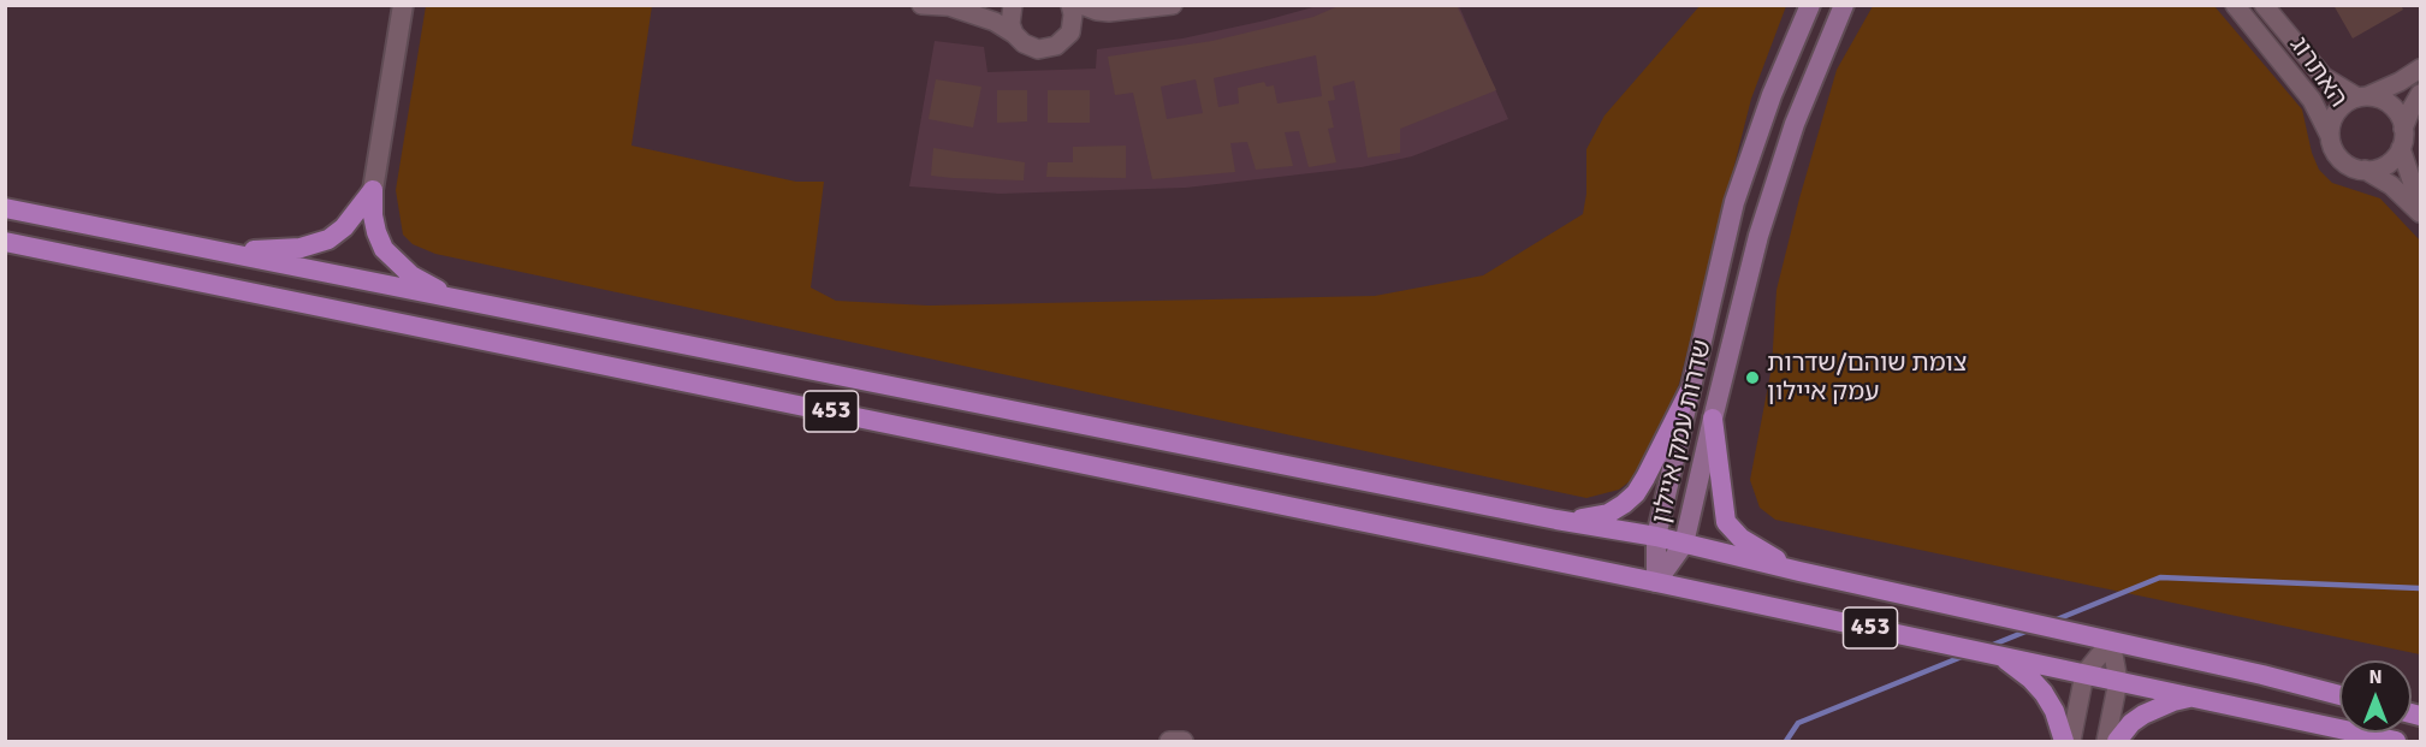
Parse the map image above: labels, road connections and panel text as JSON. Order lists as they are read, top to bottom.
{
  "streets": {
    "main road": ["453", "שדרות עמק איילון"],
    "street": ["האתרוג"]
  },
  "crossings": [
    ["453", "שדרות עמק איילון"]
  ],
  "places": ["צומת שוהם/שדרות עמק איילון"],
  "north": "top"
}
